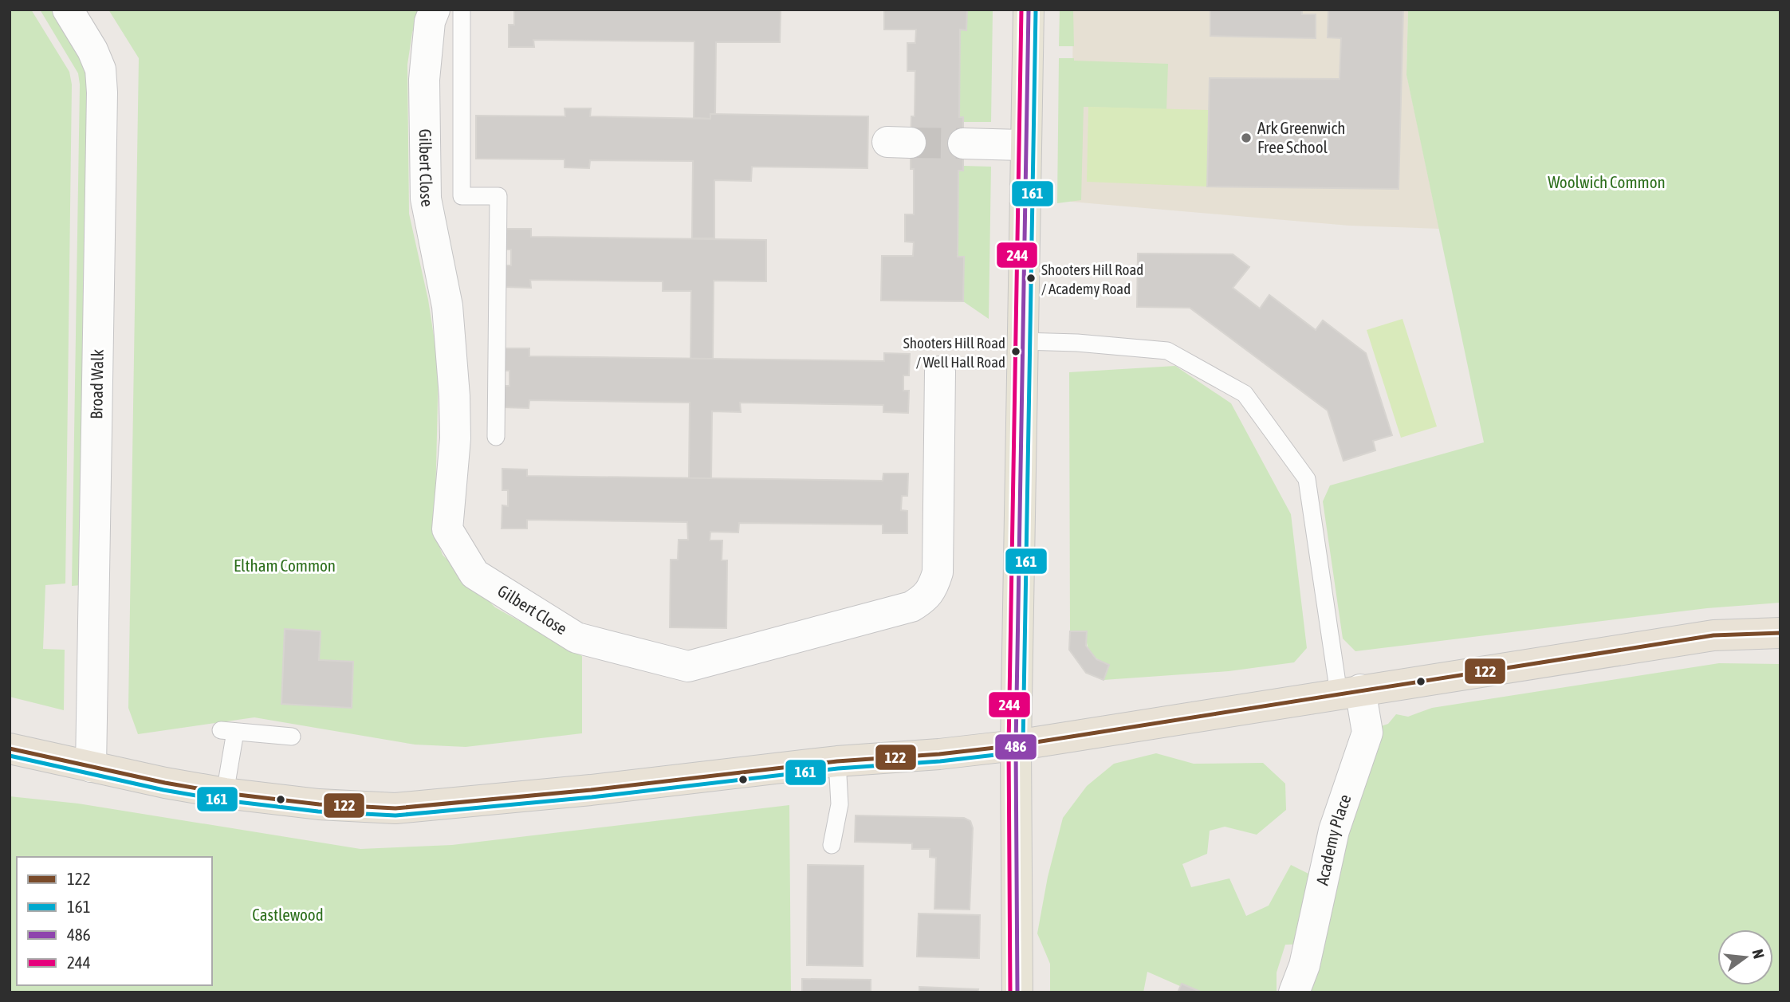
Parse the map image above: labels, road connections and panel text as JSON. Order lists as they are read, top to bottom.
{
  "streets": {
    "street": ["Gilbert Close", "Broad Walk", "Academy Place"]
  },
  "parks": ["Woolwich Common", "Eltham Common", "Castlewood"],
  "places": ["Ark Greenwich Free School", "Shooters Hill Road / Academy Road", "Shooters Hill Road / Well Hall Road"],
  "lines": [
    "transit line 161",
    "transit line 486",
    "transit line 244",
    "transit line 122"
  ],
  "legend": [
    "122",
    "161",
    "486",
    "244"
  ],
  "north": "right"
}
